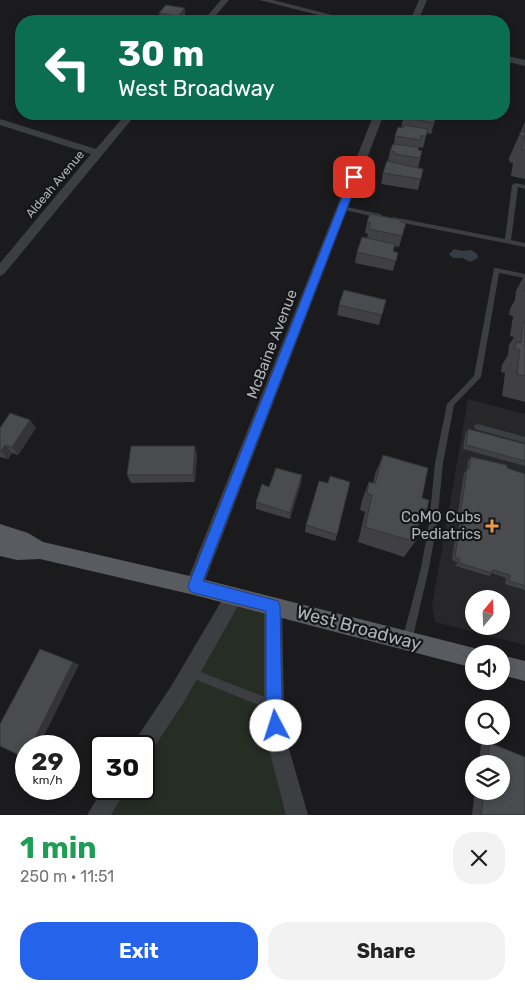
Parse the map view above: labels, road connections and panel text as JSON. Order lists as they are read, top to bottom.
{
  "streets": {
    "main road": ["West Broadway"],
    "street": ["Aldeah Avenue", "McBaine Avenue"]
  },
  "crossings": [
    ["McBaine Avenue", "West Broadway"]
  ],
  "places": {
    "health": ["CoMO Cubs Pediatrics"]
  },
  "north": "top",
  "page": {
    "turn": ["30 m", "West Broadway"],
    "speed": "29 km/h",
    "limit": "30",
    "heading": ["1 min", "250 m · 11:51"],
    "buttons": ["Exit", "Share"]
  }
}
